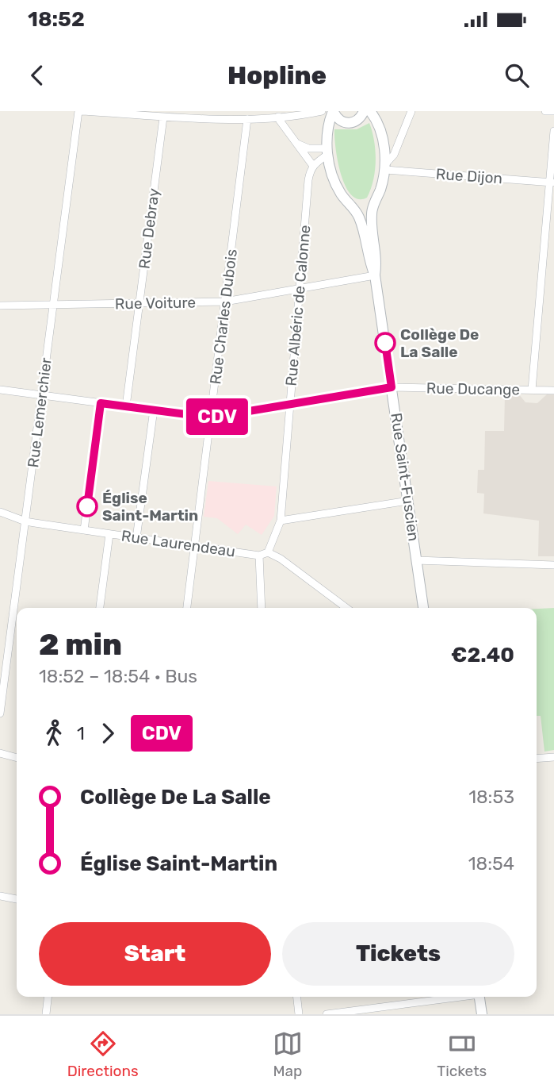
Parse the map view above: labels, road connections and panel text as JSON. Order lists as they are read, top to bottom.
{
  "streets": {
    "main road": ["Rue Saint-Fuscien"],
    "street": [
      "Rue Dijon",
      "Rue Debray",
      "Rue Voiture",
      "Rue Albéric de Calonne",
      "Rue Charles Dubois",
      "Rue Ducange",
      "Rue Lemerchier",
      "Rue Laurendeau"
    ]
  },
  "crossings": [
    ["Rue Dijon", "Rue Saint-Fuscien"],
    ["Rue Debray", "Rue Voiture"],
    ["Rue Debray", "Rue Ducange"],
    ["Rue Voiture", "Rue Albéric de Calonne"],
    ["Rue Voiture", "Rue Charles Dubois"],
    ["Rue Voiture", "Rue Lemerchier"],
    ["Rue Voiture", "Rue Saint-Fuscien"],
    ["Rue Albéric de Calonne", "Rue Ducange"],
    ["Rue Charles Dubois", "Rue Ducange"],
    ["Rue Charles Dubois", "Rue Laurendeau"],
    ["Rue Ducange", "Rue Lemerchier"],
    ["Rue Ducange", "Rue Saint-Fuscien"],
    ["Rue Lemerchier", "Rue Laurendeau"]
  ],
  "places": ["Collège De La Salle", "Église Saint-Martin"],
  "lines": ["bus line CDV"],
  "page": {
    "status": "18:52",
    "header": "Hopline",
    "on_map": "CDV",
    "heading": ["2 min", "18:52 – 18:54 · Bus", "€2.40"],
    "legs": ["1", "CDV"],
    "list": [
      {
        "name": "Collège De La Salle",
        "value": "18:53"
      },
      {
        "name": "Église Saint-Martin",
        "value": "18:54"
      }
    ],
    "buttons": ["Start", "Tickets"],
    "tabs": ["Directions", "Map", "Tickets"]
  }
}
